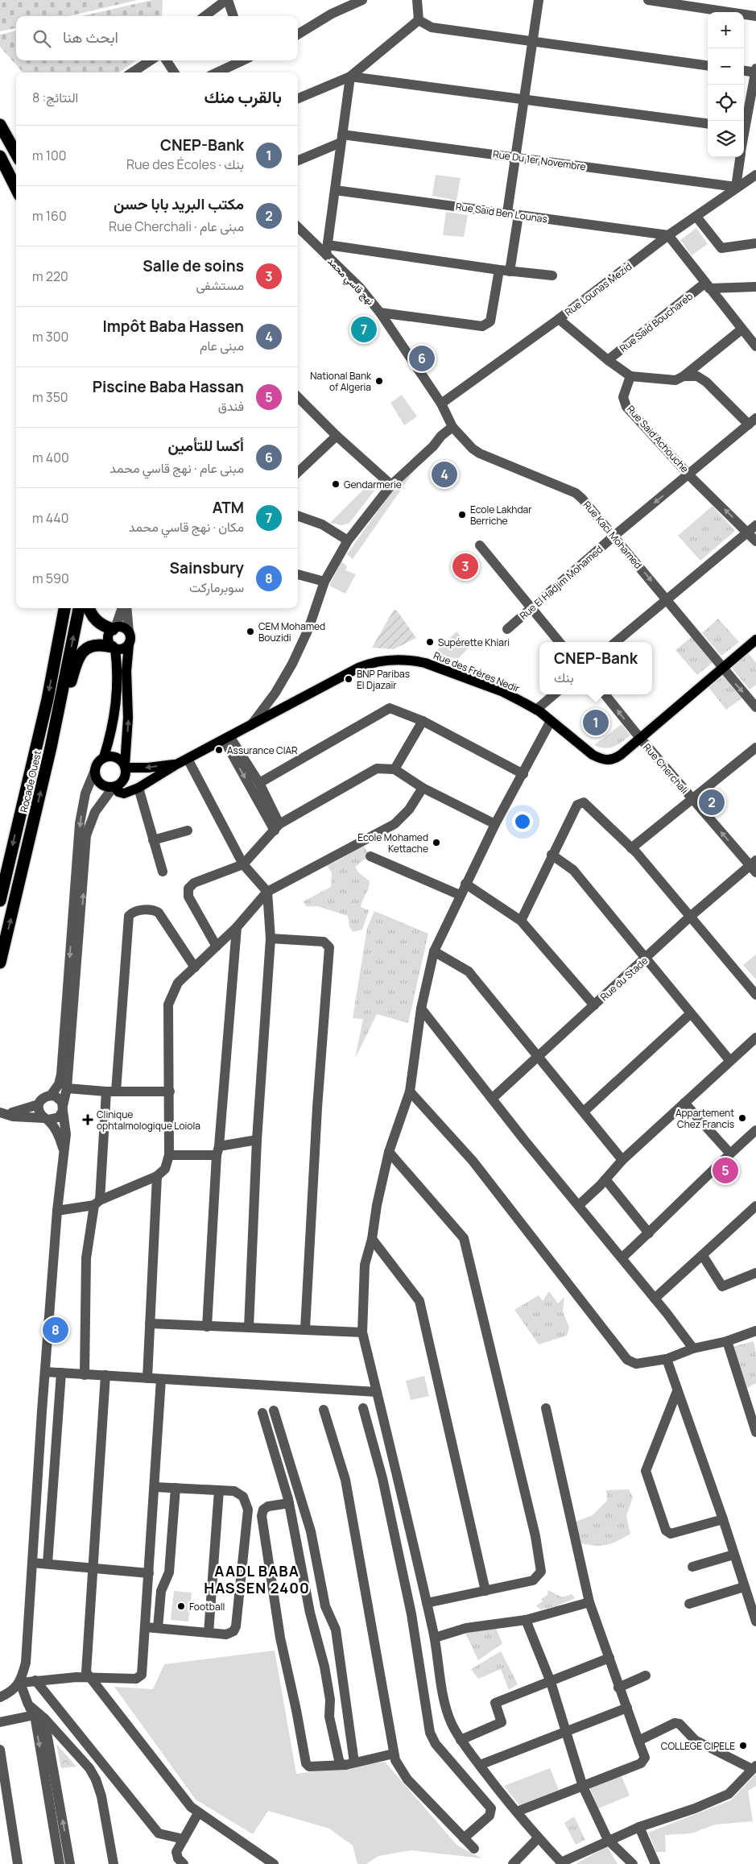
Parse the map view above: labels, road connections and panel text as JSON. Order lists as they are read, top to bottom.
{
  "streets": {
    "highway": ["Rocade Ouest"],
    "main road": ["Rue des Frères Nedir"],
    "street": [
      "Rue Du 1er Novembre",
      "Rue Saïd Ben Lounas",
      "نهج قاسي محمد",
      "Rue Lounas Mezid",
      "Rue Said Bouchareb",
      "Rue Said Achouche",
      "Rue Kaci Mohamed",
      "Rue El Hadjim Mohamed",
      "Rue Cherchali",
      "Rue du Stade"
    ]
  },
  "crossings": [
    ["Rue Du 1er Novembre", "Rue Lounas Mezid"],
    ["Rue Saïd Ben Lounas", "Rue Lounas Mezid"],
    ["نهج قاسي محمد", "Rue Lounas Mezid"],
    ["نهج قاسي محمد", "Rue Kaci Mohamed"],
    ["Rue Lounas Mezid", "Rue Kaci Mohamed"],
    ["Rue Said Achouche", "Rue El Hadjim Mohamed"],
    ["Rue Kaci Mohamed", "Rue El Hadjim Mohamed"],
    ["Rue Kaci Mohamed", "Rue des Frères Nedir"],
    ["Rue des Frères Nedir", "Rue Cherchali"],
    ["Rue Cherchali", "Rue du Stade"]
  ],
  "one_way": ["Rue Said Achouche"],
  "districts": ["AADL BABA HASSEN 2400"],
  "places": {
    "other": [
      "National Bank of Algeria",
      "Gendarmerie",
      "Ecole Lakhdar Berriche",
      "CEM Mohamed Bouzidi",
      "Supérette Khiari",
      "BNP Paribas El Djazaïr",
      "Assurance CIAR",
      "Ecole Mohamed Kettache",
      "Appartement Chez Francis",
      "Football",
      "COLLEGE CIPELE"
    ],
    "health": ["Clinique ophtalmologique Loiola"]
  },
  "page": {
    "map_buttons": ["+", "−"],
    "search": "ابحث هنا",
    "heading": ["بالقرب منك", "النتائج: 8"],
    "list": [
      {
        "mark": "1",
        "name": "CNEP-Bank",
        "note": "بنك · Rue des Écoles",
        "value": "100 m"
      },
      {
        "mark": "2",
        "name": "مكتب البريد بابا حسن",
        "note": "مبنى عام · Rue Cherchali",
        "value": "160 m"
      },
      {
        "mark": "3",
        "name": "Salle de soins",
        "note": "مستشفى",
        "value": "220 m"
      },
      {
        "mark": "4",
        "name": "Impôt Baba Hassen",
        "note": "مبنى عام",
        "value": "300 m"
      },
      {
        "mark": "5",
        "name": "Piscine Baba Hassan",
        "note": "فندق",
        "value": "350 m"
      },
      {
        "mark": "6",
        "name": "أكسا للتأمين",
        "note": "مبنى عام · نهج قاسي محمد",
        "value": "400 m"
      },
      {
        "mark": "7",
        "name": "ATM",
        "note": "مكان · نهج قاسي محمد",
        "value": "440 m"
      },
      {
        "mark": "8",
        "name": "Sainsbury",
        "note": "سوبرماركت",
        "value": "590 m"
      }
    ],
    "pins": [
      "7",
      "6",
      "4",
      "3",
      "1",
      "2",
      "5",
      "8"
    ],
    "popup": ["CNEP-Bank", "بنك"]
  }
}
